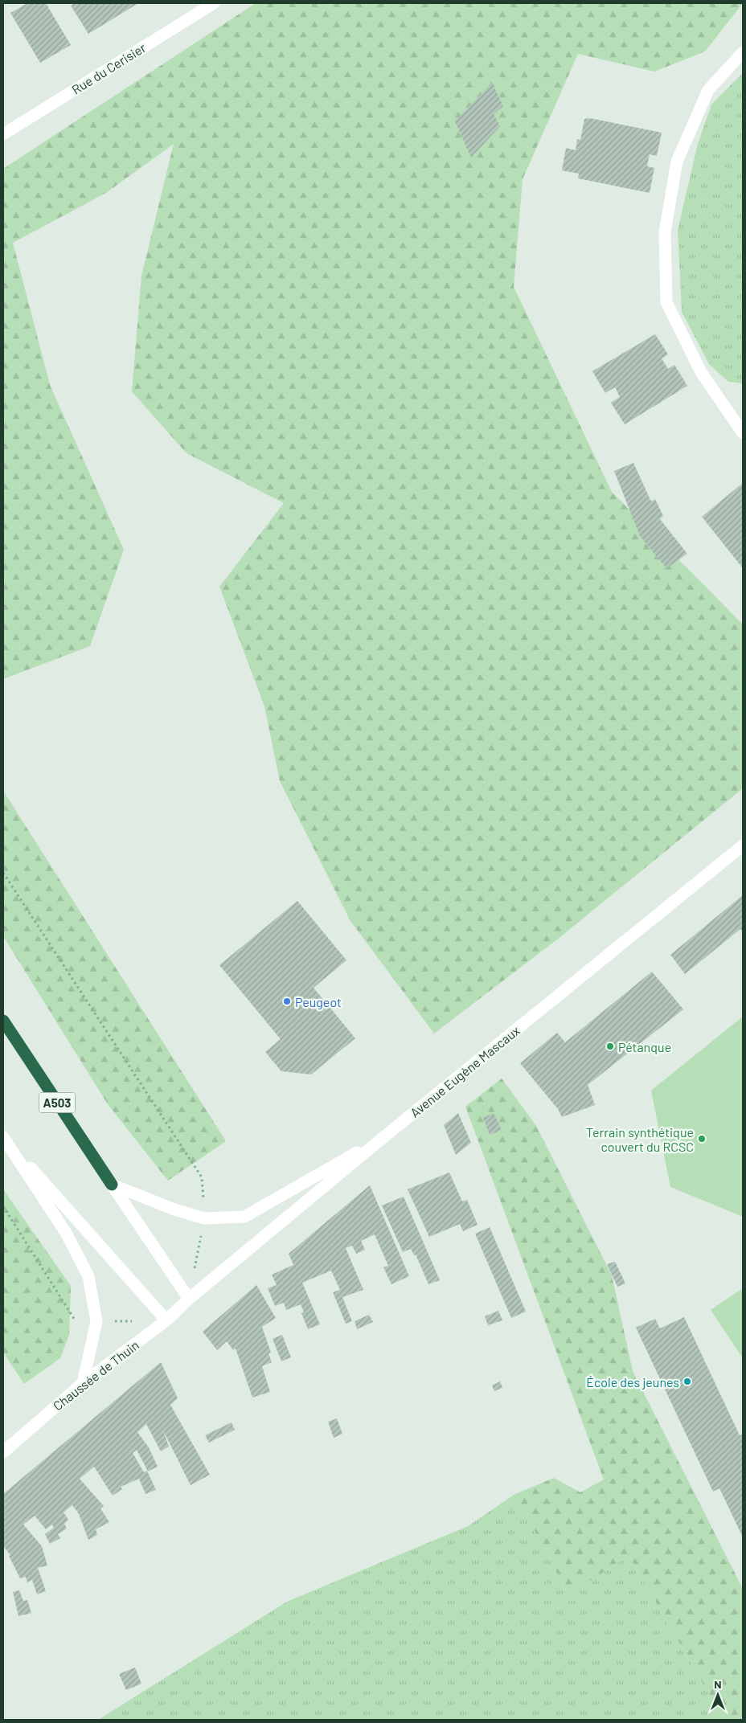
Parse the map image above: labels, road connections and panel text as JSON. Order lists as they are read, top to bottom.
{
  "streets": {
    "highway": ["A503"],
    "main road": ["Rue du Cerisier", "Avenue Eugène Mascaux", "Chaussée de Thuin"]
  },
  "crossings": [
    ["Avenue Eugène Mascaux", "A503"],
    ["Avenue Eugène Mascaux", "Chaussée de Thuin"],
    ["A503", "Chaussée de Thuin"]
  ],
  "places": [
    "Peugeot",
    "Pétanque",
    "Terrain synthétique couvert du RCSC",
    "École des jeunes"
  ],
  "north": "top"
}
